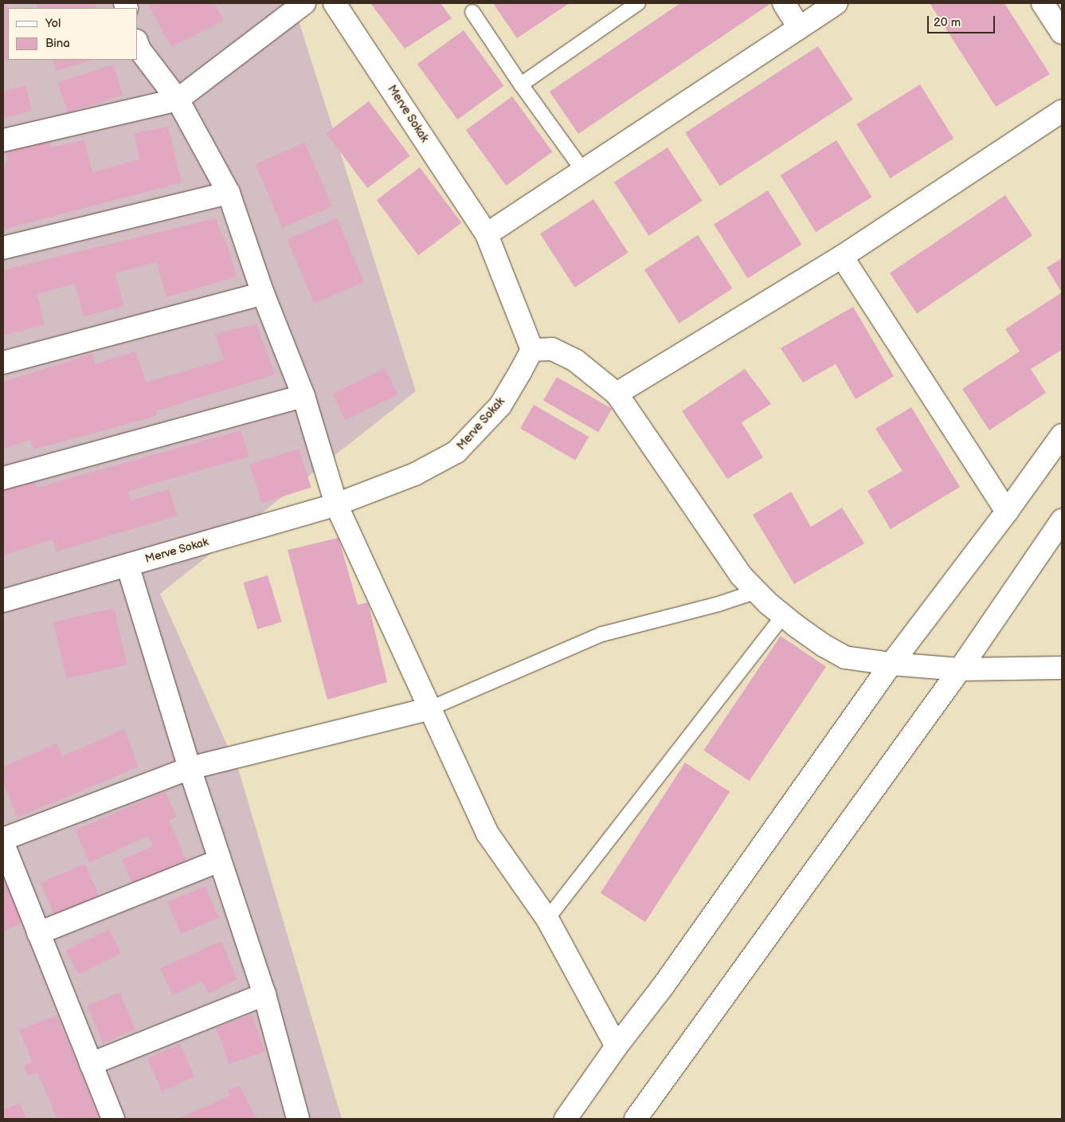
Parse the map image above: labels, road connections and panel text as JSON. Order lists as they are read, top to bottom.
{
  "streets": {
    "street": ["Merve Sokak"]
  },
  "legend": ["Yol", "Bina"],
  "scale_bar": "20 m"
}
